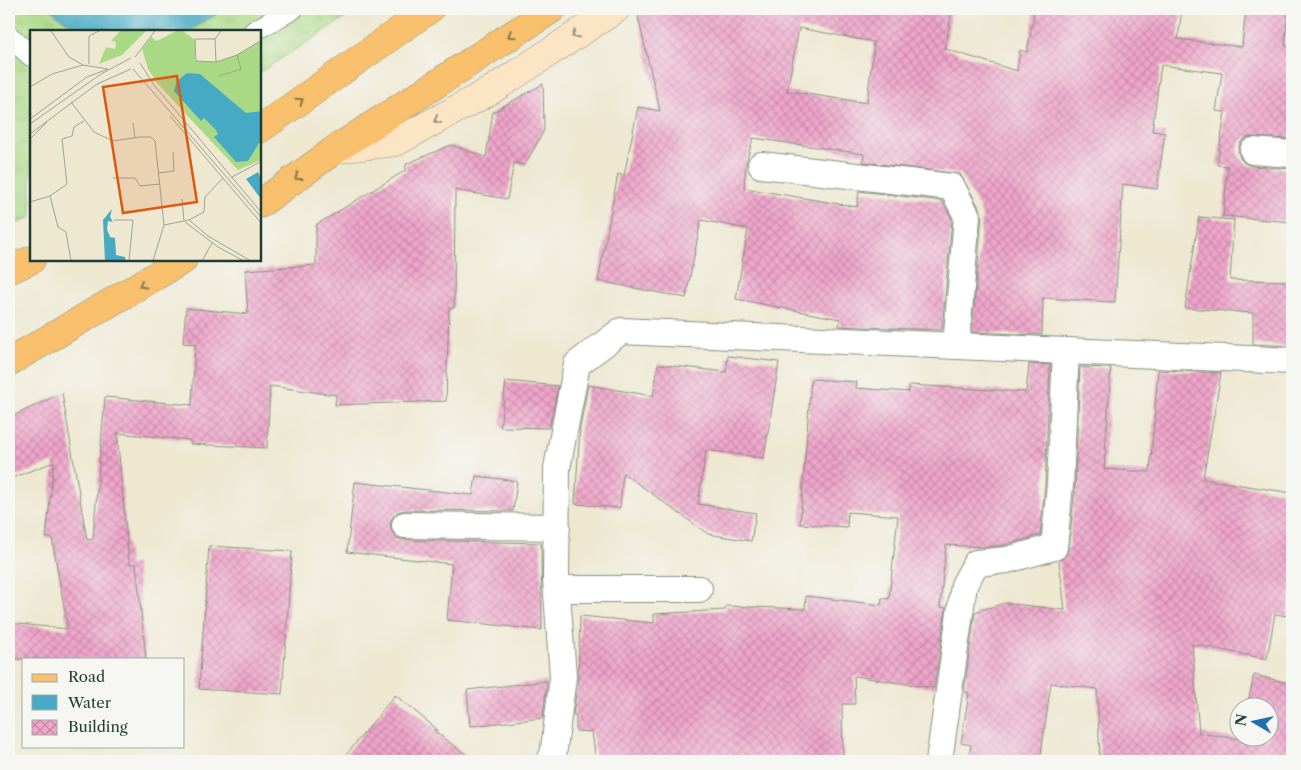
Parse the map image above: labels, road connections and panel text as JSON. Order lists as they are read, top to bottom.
{
  "legend": ["Road", "Water", "Building"],
  "north": "left"
}
